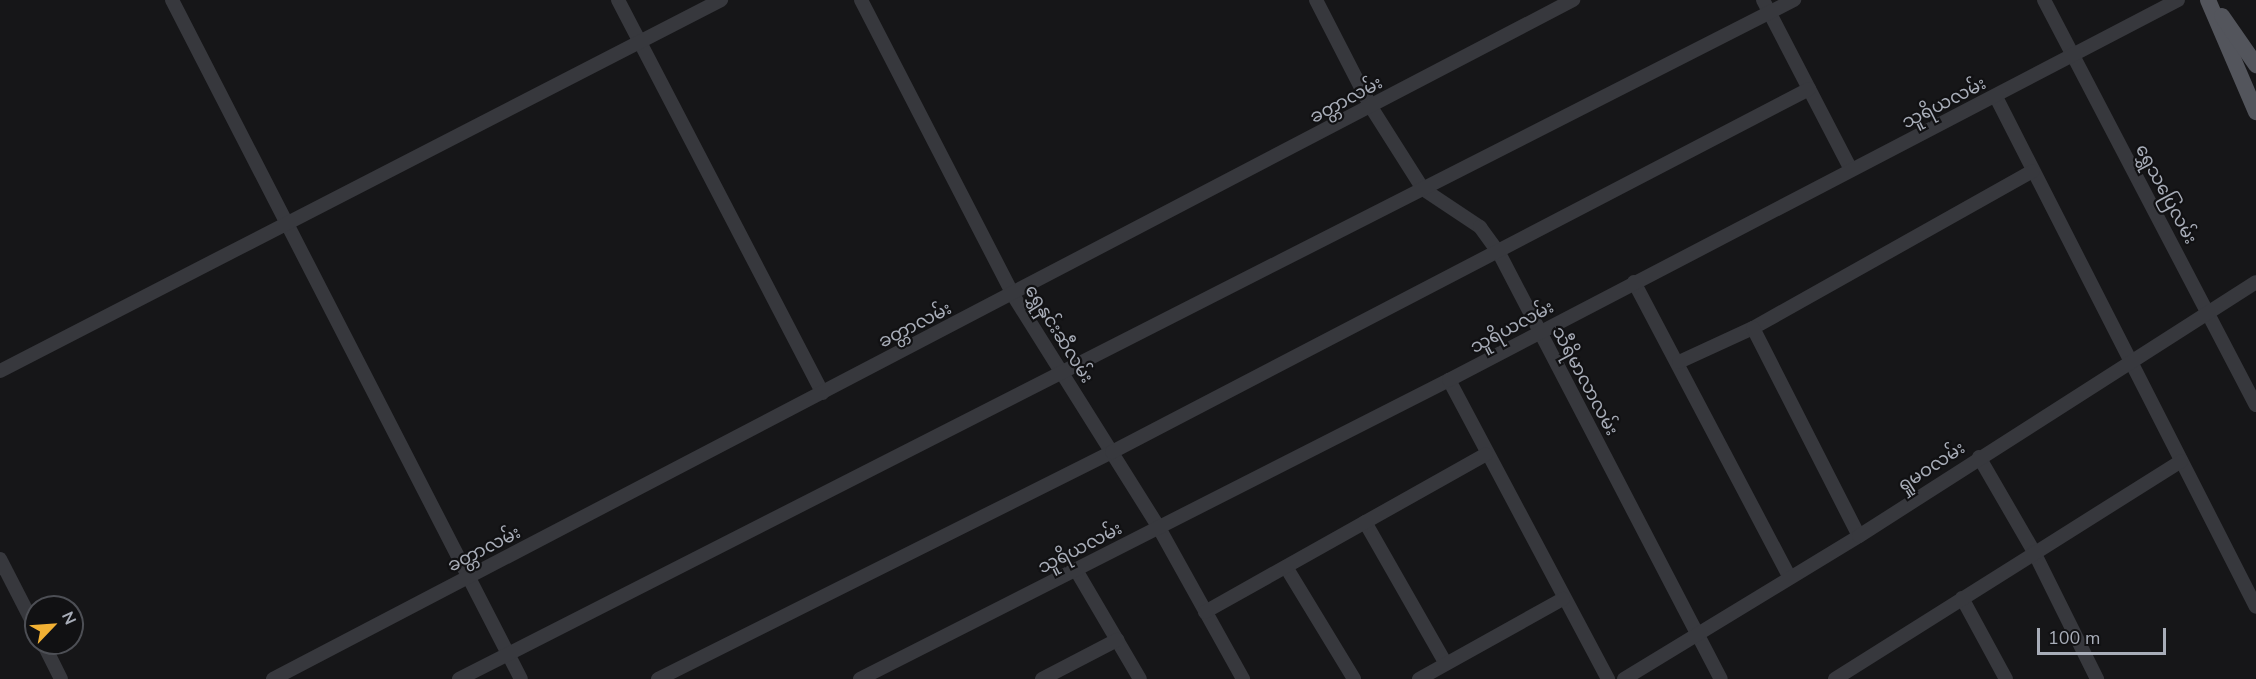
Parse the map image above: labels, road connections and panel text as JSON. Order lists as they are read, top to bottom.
{
  "streets": {
    "street": [
      "ခတ္တာလမ်း",
      "သူရိယလမ်း",
      "ရွှေသပြေလမ်း",
      "ရွှေနှင်းဆီလမ်း",
      "သီရိမာလာလမ်း",
      "ရှုမဝလမ်း"
    ]
  },
  "crossings": [
    ["ခတ္တာလမ်း", "ရွှေနှင်းဆီလမ်း"],
    ["ခတ္တာလမ်း", "သီရိမာလာလမ်း"],
    ["သူရိယလမ်း", "ရွှေသပြေလမ်း"],
    ["သူရိယလမ်း", "ရွှေနှင်းဆီလမ်း"],
    ["သူရိယလမ်း", "သီရိမာလာလမ်း"],
    ["ရွှေသပြေလမ်း", "ရှုမဝလမ်း"],
    ["သီရိမာလာလမ်း", "ရှုမဝလမ်း"]
  ],
  "scale_bar": "100 m",
  "north": "top right"
}
